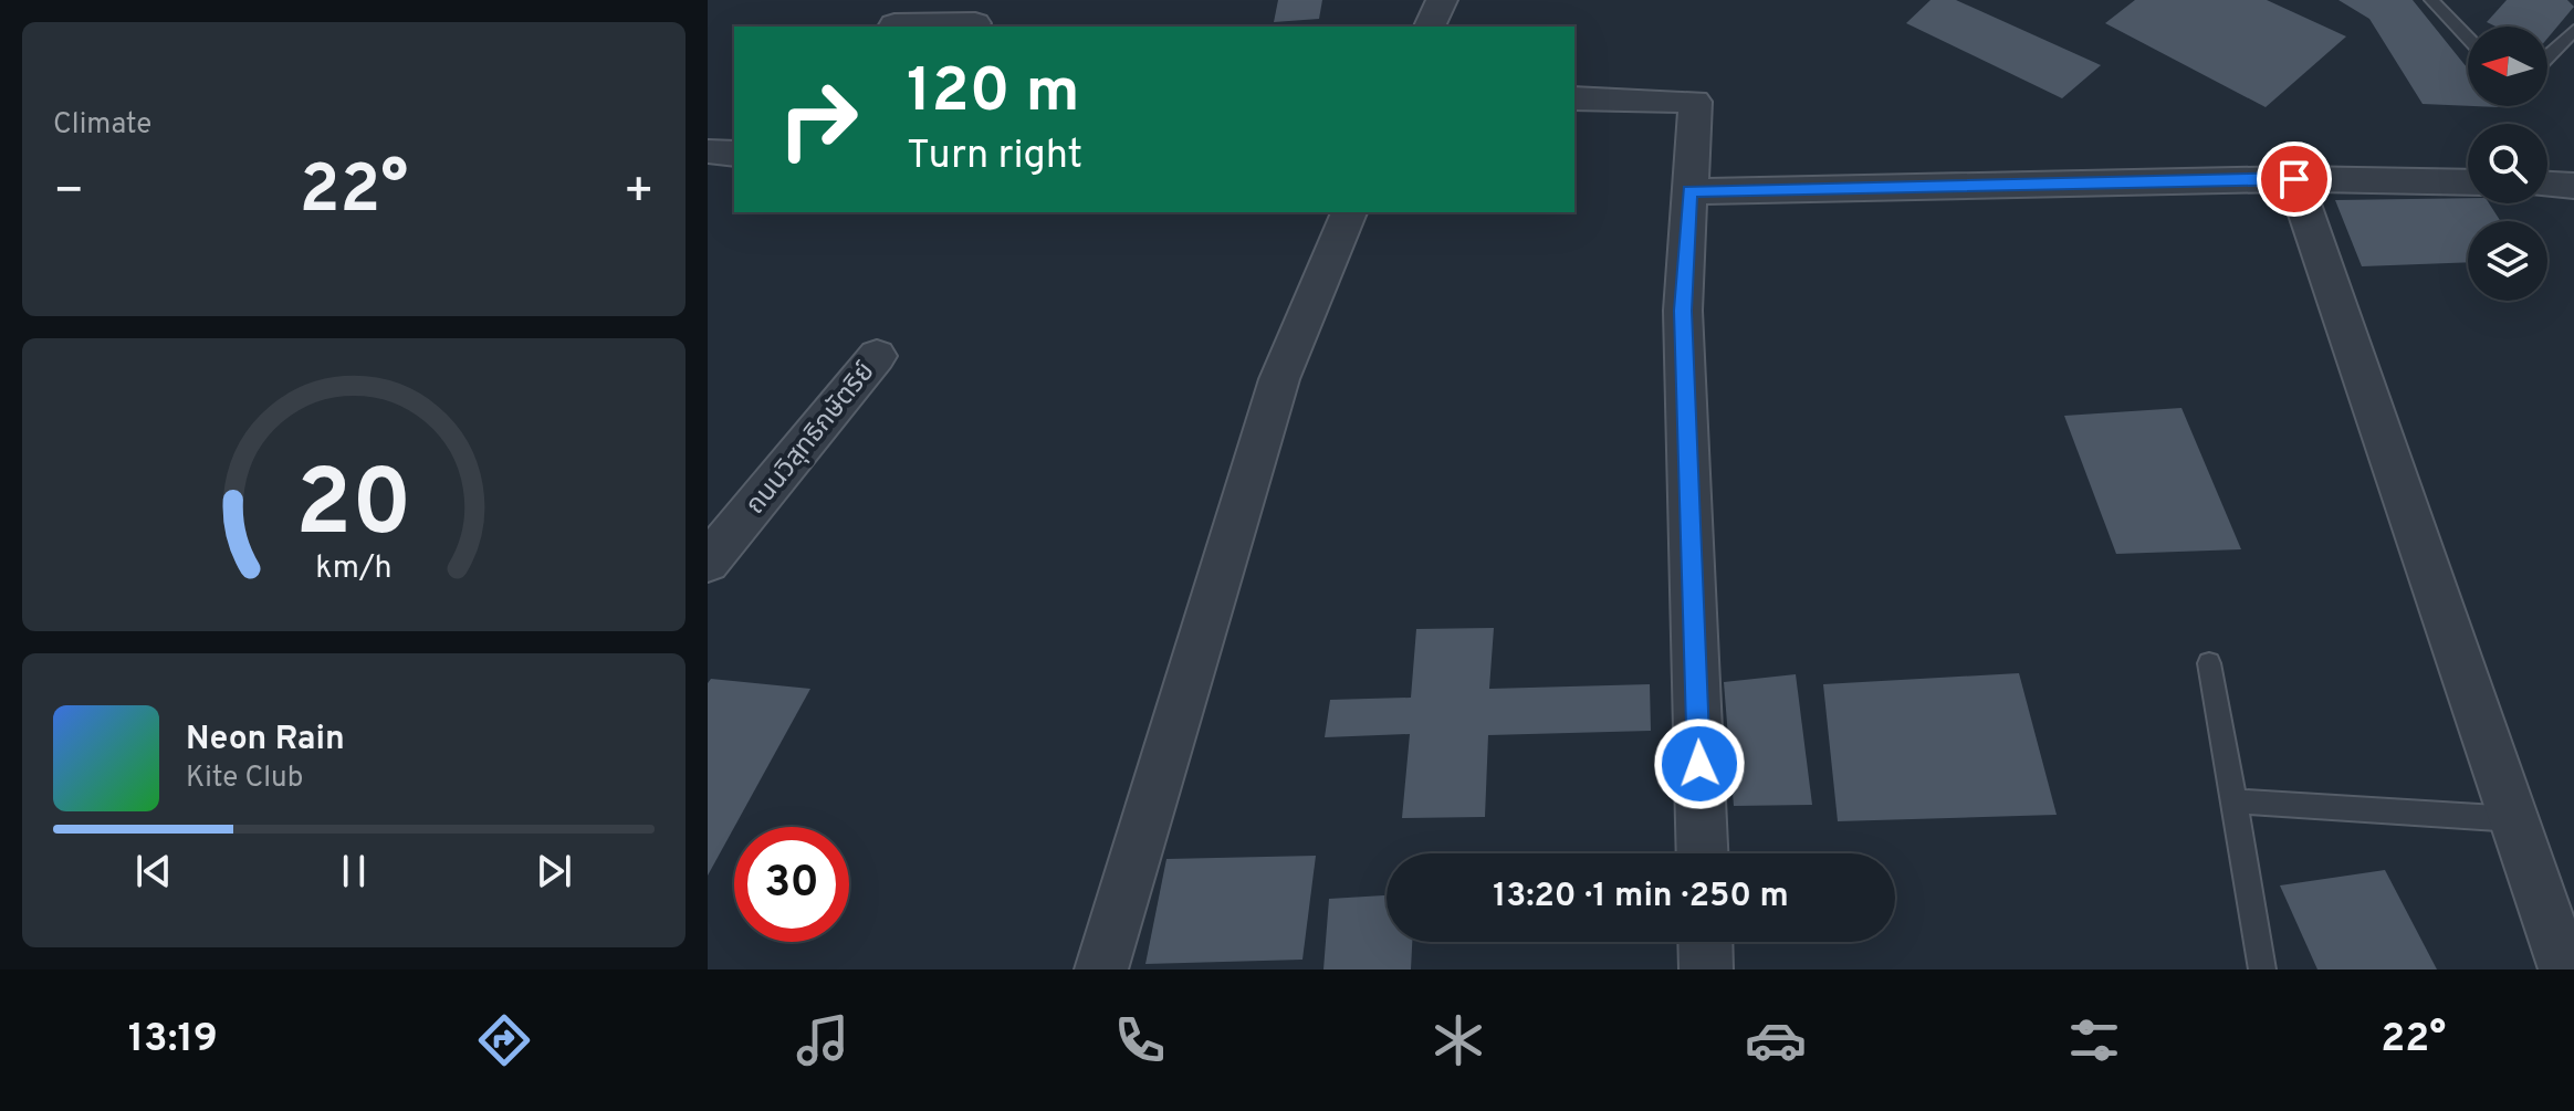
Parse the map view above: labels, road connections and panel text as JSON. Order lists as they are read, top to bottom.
{
  "streets": {
    "street": ["ถนนวิสุทธิกษัตริย์"]
  },
  "north": "left",
  "page": {
    "tile": "Climate",
    "turn": ["120 m", "Turn right"],
    "heat": ["−", "22°", "+"],
    "song": ["Neon Rain", "Kite Club"],
    "limit": "30",
    "trip": "13:20 · 1 min · 250 m",
    "tabs": ["13:19", "22°"],
    "gauge": ["20", "km/h"]
  }
}
